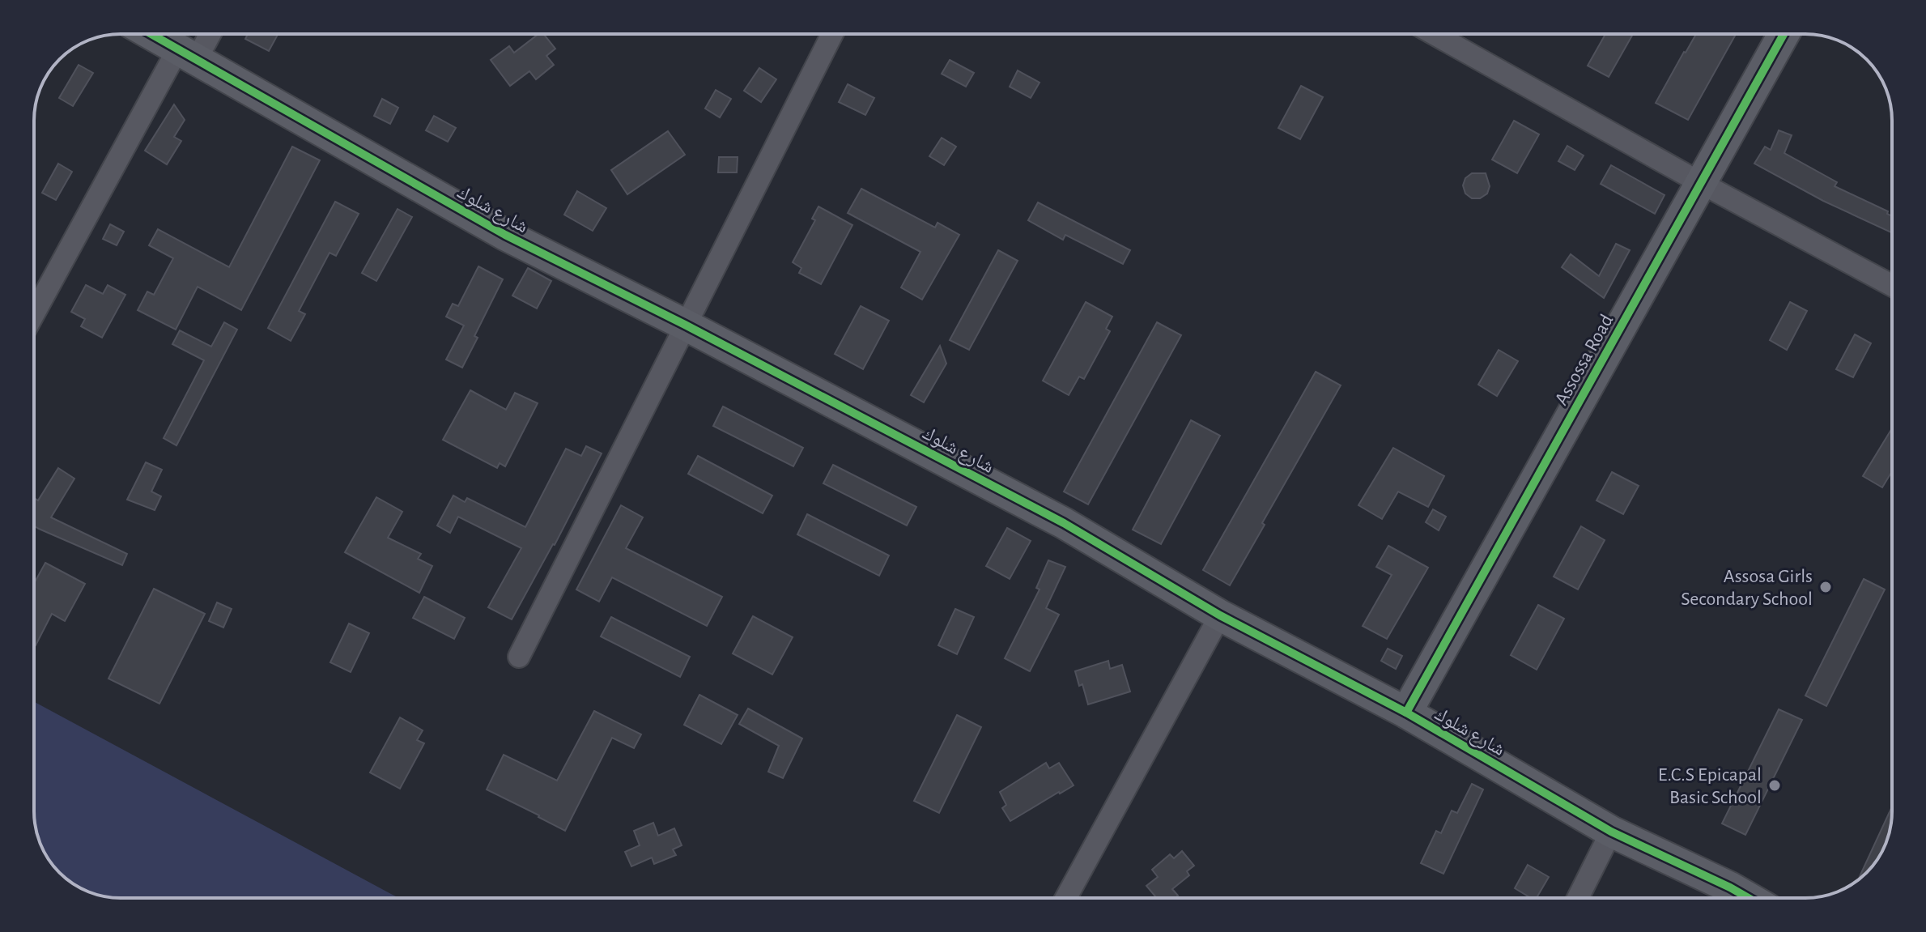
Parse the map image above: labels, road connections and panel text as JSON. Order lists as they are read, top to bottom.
{
  "streets": {
    "street": ["شارع شلوك", "Assossa Road"]
  },
  "crossings": [
    ["شارع شلوك", "Assossa Road"]
  ],
  "places": ["Assosa Girls Secondary School", "E.C.S Epicapal Basic School"]
}
